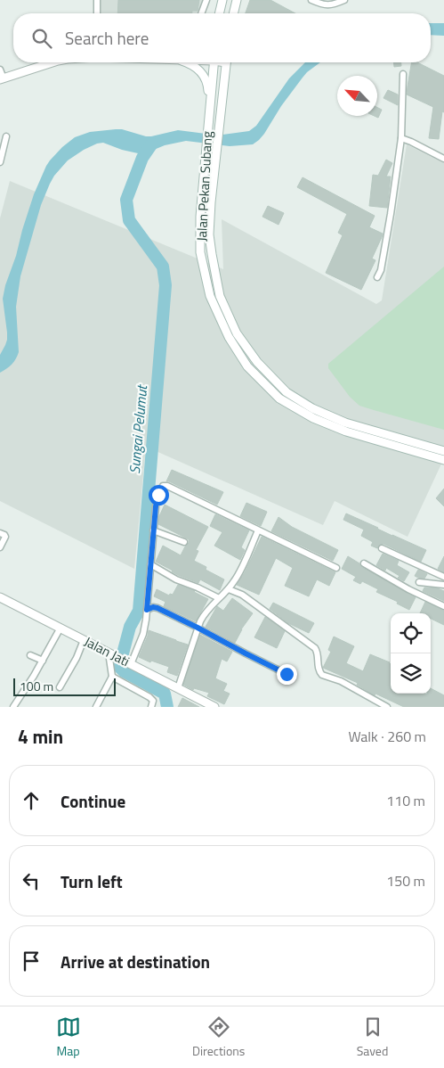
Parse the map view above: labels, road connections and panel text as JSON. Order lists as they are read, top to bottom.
{
  "streets": {
    "main road": ["Jalan Pekan Subang", "Jalan Jati"]
  },
  "water": ["Sungai Pelumut"],
  "scale_bar": "100 m",
  "north": "top left",
  "page": {
    "search": "Search here",
    "scale": "100 m",
    "heading": ["4 min", "Walk · 260 m"],
    "list": [
      ["Continue", "110 m"],
      ["Turn left", "150 m"],
      "Arrive at destination"
    ],
    "nav": ["Map", "Directions", "Saved"]
  }
}
